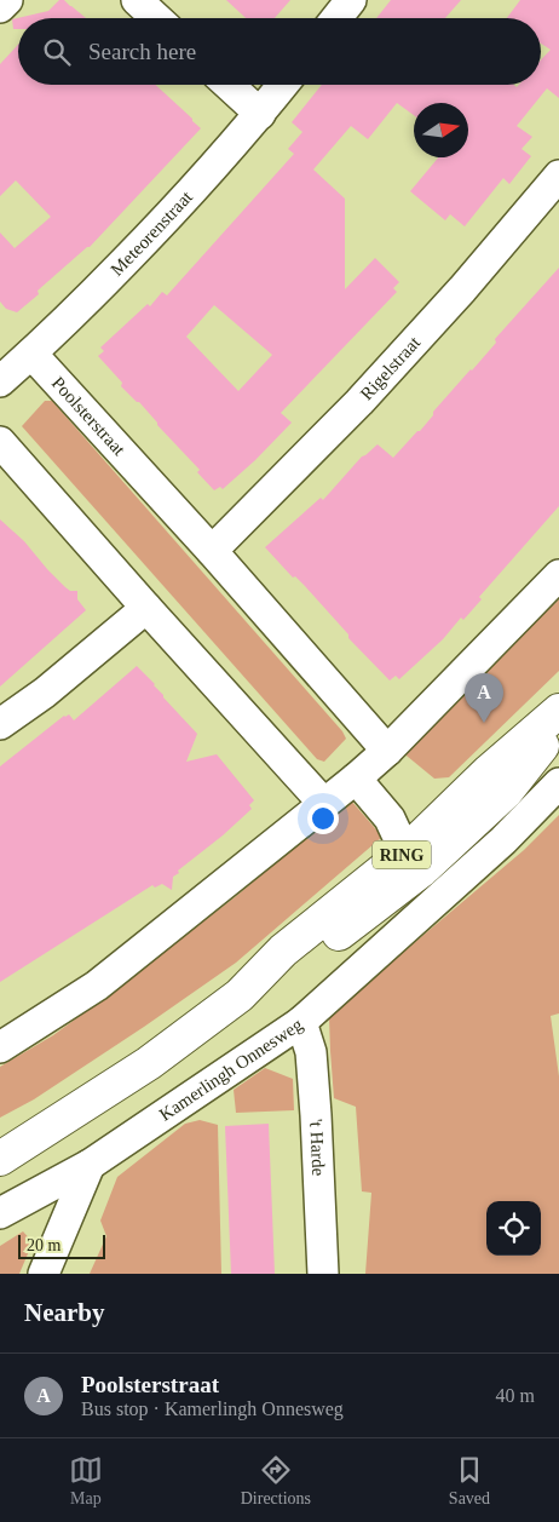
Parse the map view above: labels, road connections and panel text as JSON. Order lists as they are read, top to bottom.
{
  "streets": {
    "main road": ["RING", "Kamerlingh Onnesweg"],
    "street": [
      "Meteorenstraat",
      "Rigelstraat",
      "Poolsterstraat",
      "'t Harde"
    ]
  },
  "crossings": [
    ["Meteorenstraat", "Poolsterstraat"],
    ["Rigelstraat", "Poolsterstraat"],
    ["Kamerlingh Onnesweg", "'t Harde"]
  ],
  "scale_bar": "20 m",
  "north": "right",
  "page": {
    "search": "Search here",
    "pins": "A",
    "scale": "20 m",
    "heading": "Nearby",
    "list": [
      {
        "mark": "A",
        "name": "Poolsterstraat",
        "note": "Bus stop · Kamerlingh Onnesweg",
        "value": "40 m"
      }
    ],
    "nav": ["Map", "Directions", "Saved"]
  }
}
